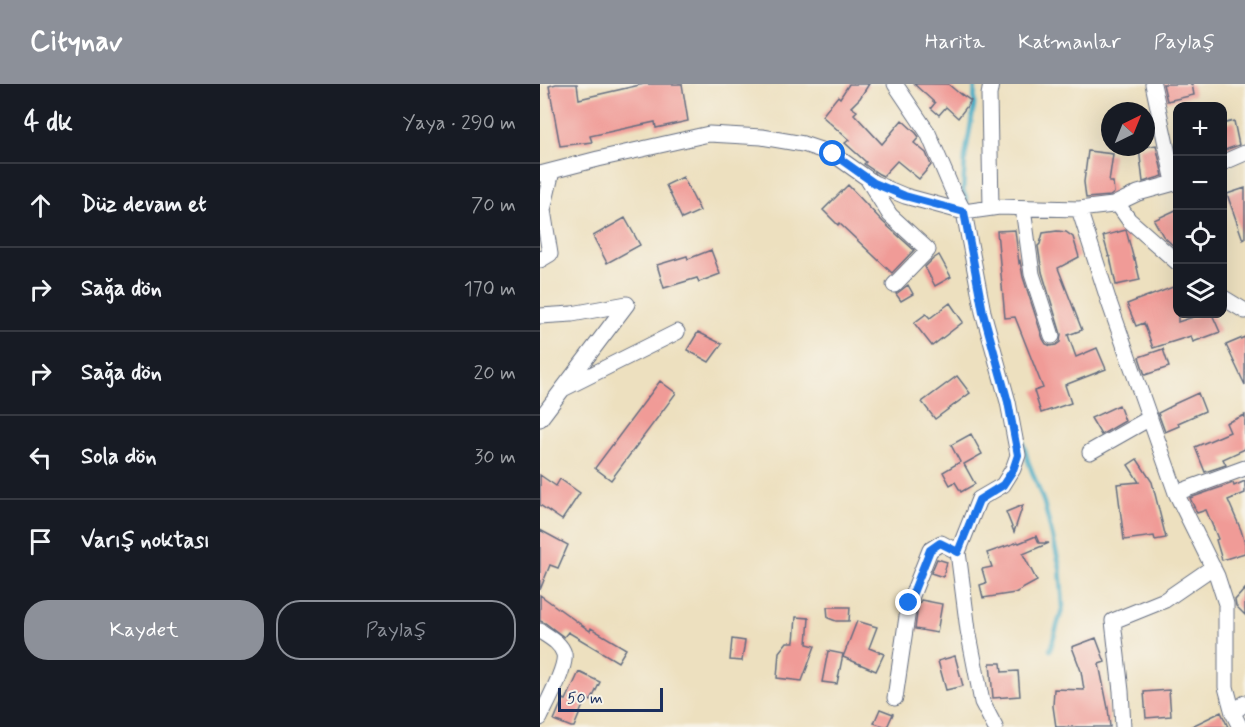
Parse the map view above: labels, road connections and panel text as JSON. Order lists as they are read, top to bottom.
{
  "scale_bar": "50 m",
  "north": "top right",
  "page": {
    "header": "Citynav",
    "nav": ["Harita", "Katmanlar", "Paylaş"],
    "heading": ["4 dk", "Yaya · 290 m"],
    "map_buttons": ["+", "−"],
    "list": [
      ["Düz devam et", "70 m"],
      ["Sağa dön", "170 m"],
      ["Sağa dön", "20 m"],
      ["Sola dön", "30 m"],
      "Varış noktası"
    ],
    "buttons": ["Kaydet", "Paylaş"],
    "scale": "50 m"
  }
}
